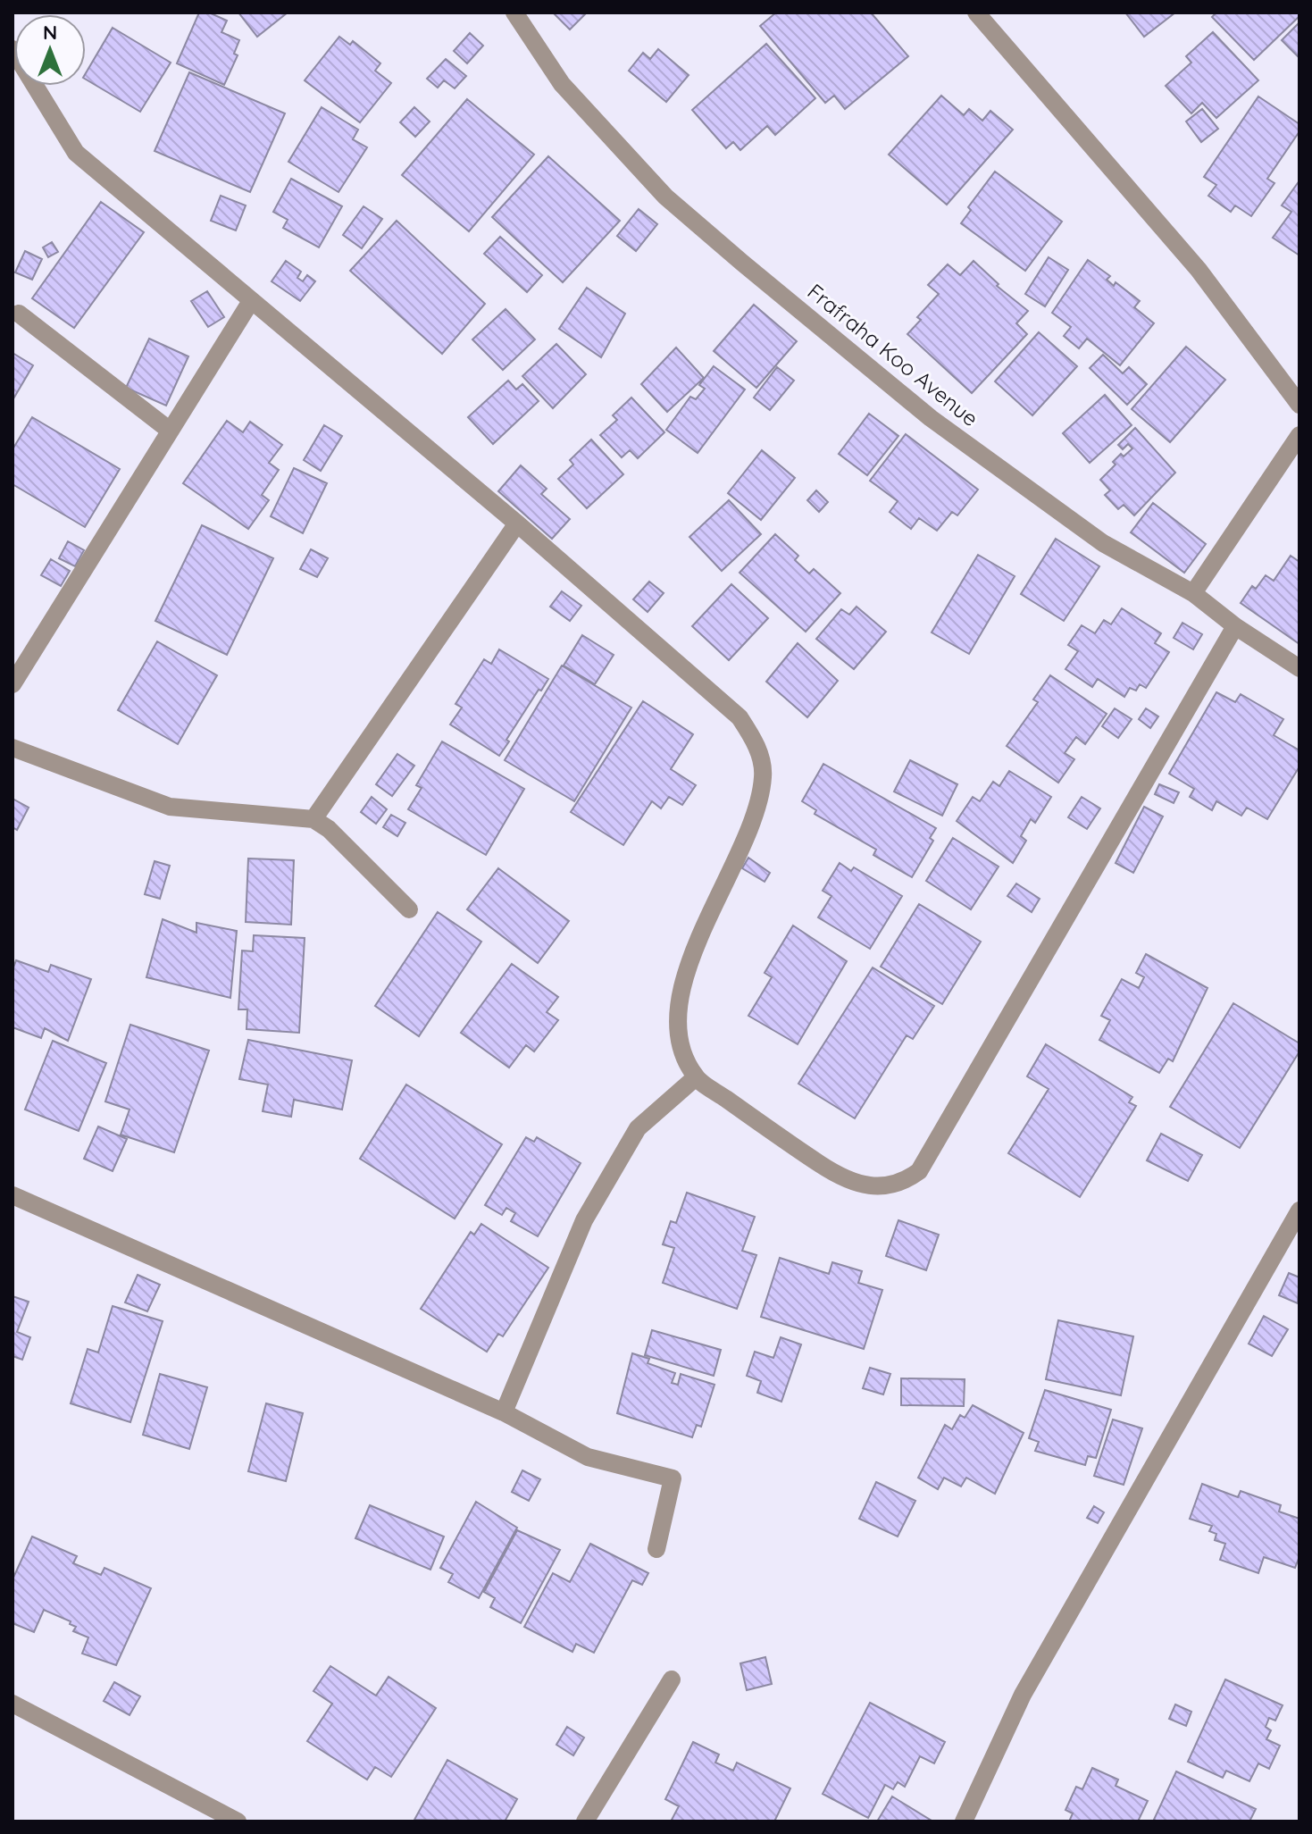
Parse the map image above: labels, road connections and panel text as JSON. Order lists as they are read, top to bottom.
{
  "streets": {
    "street": ["Frafraha Koo Avenue"]
  },
  "north": "top"
}
